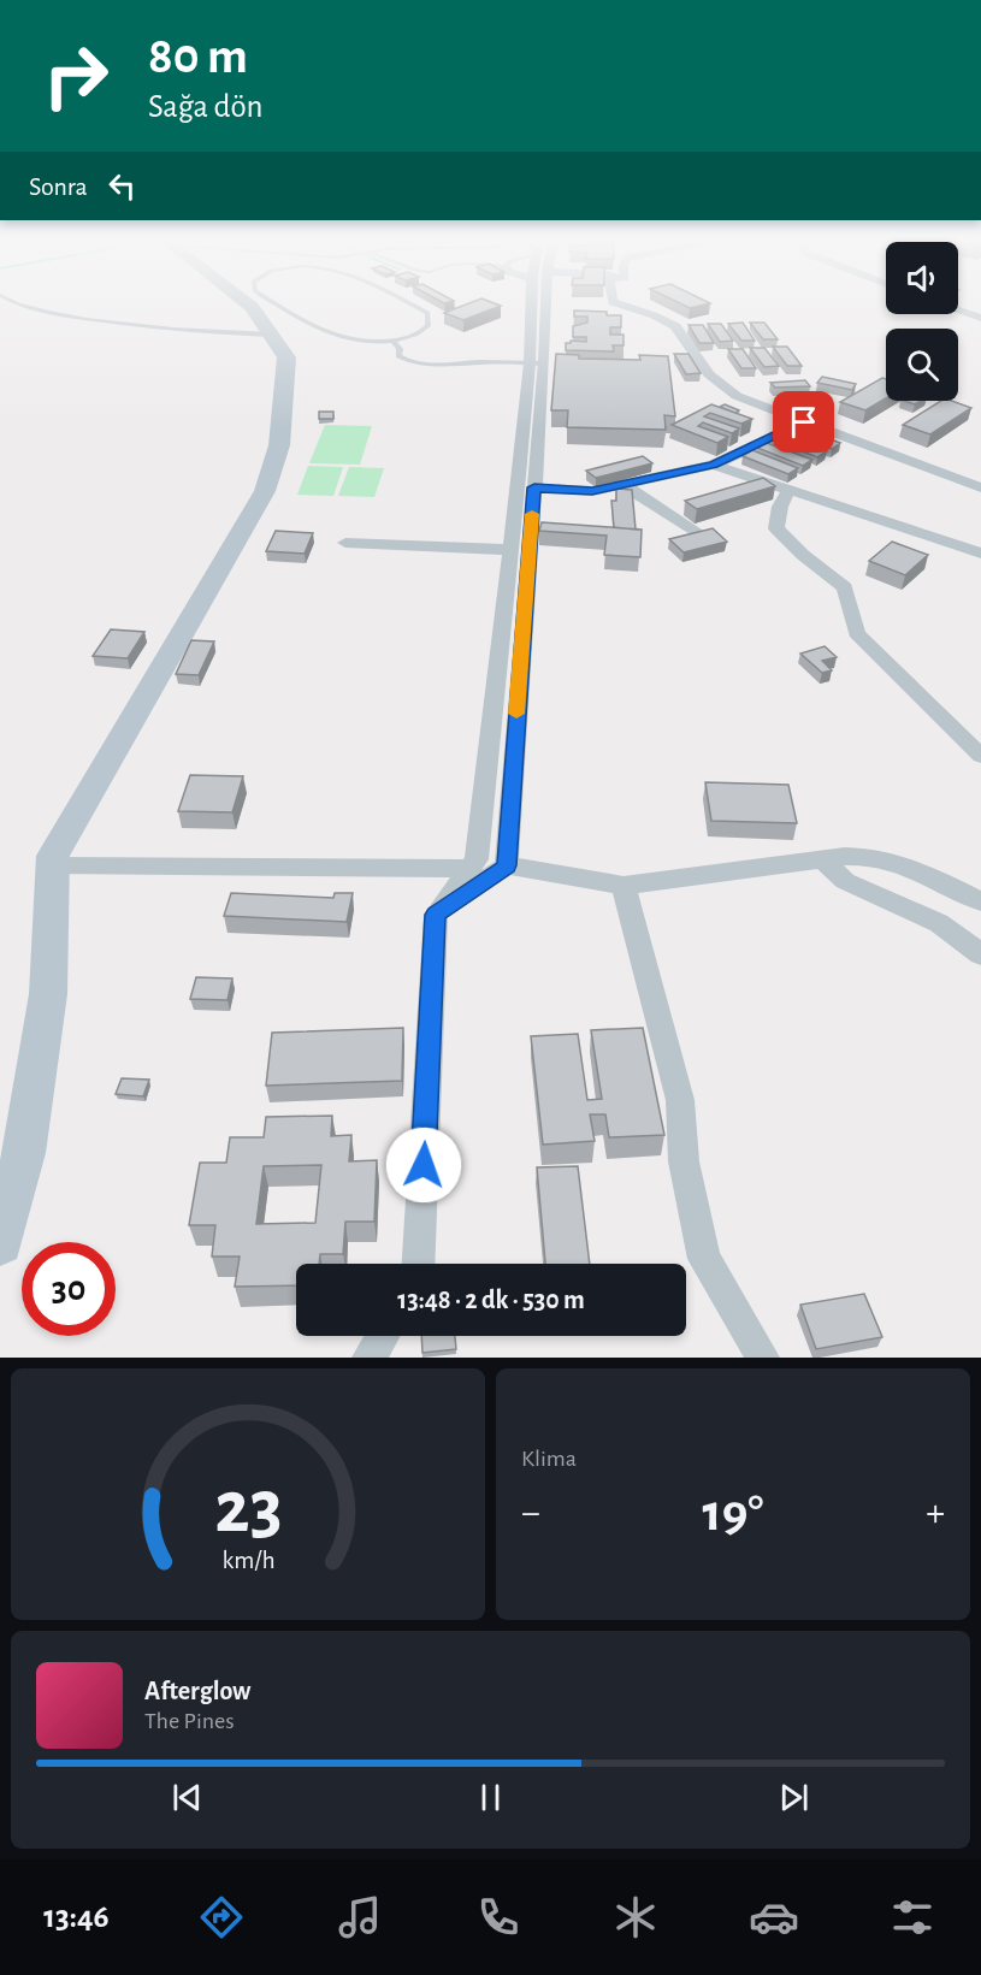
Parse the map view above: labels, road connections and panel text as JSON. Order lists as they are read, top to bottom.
{
  "page": {
    "turn": ["80 m", "Sağa dön"],
    "then": "Sonra",
    "limit": "30",
    "trip": "13:48 · 2 dk · 530 m",
    "tile": "Klima",
    "heat": ["−", "19°", "+"],
    "song": ["Afterglow", "The Pines"],
    "tabs": "13:46",
    "gauge": ["23", "km/h"]
  }
}
